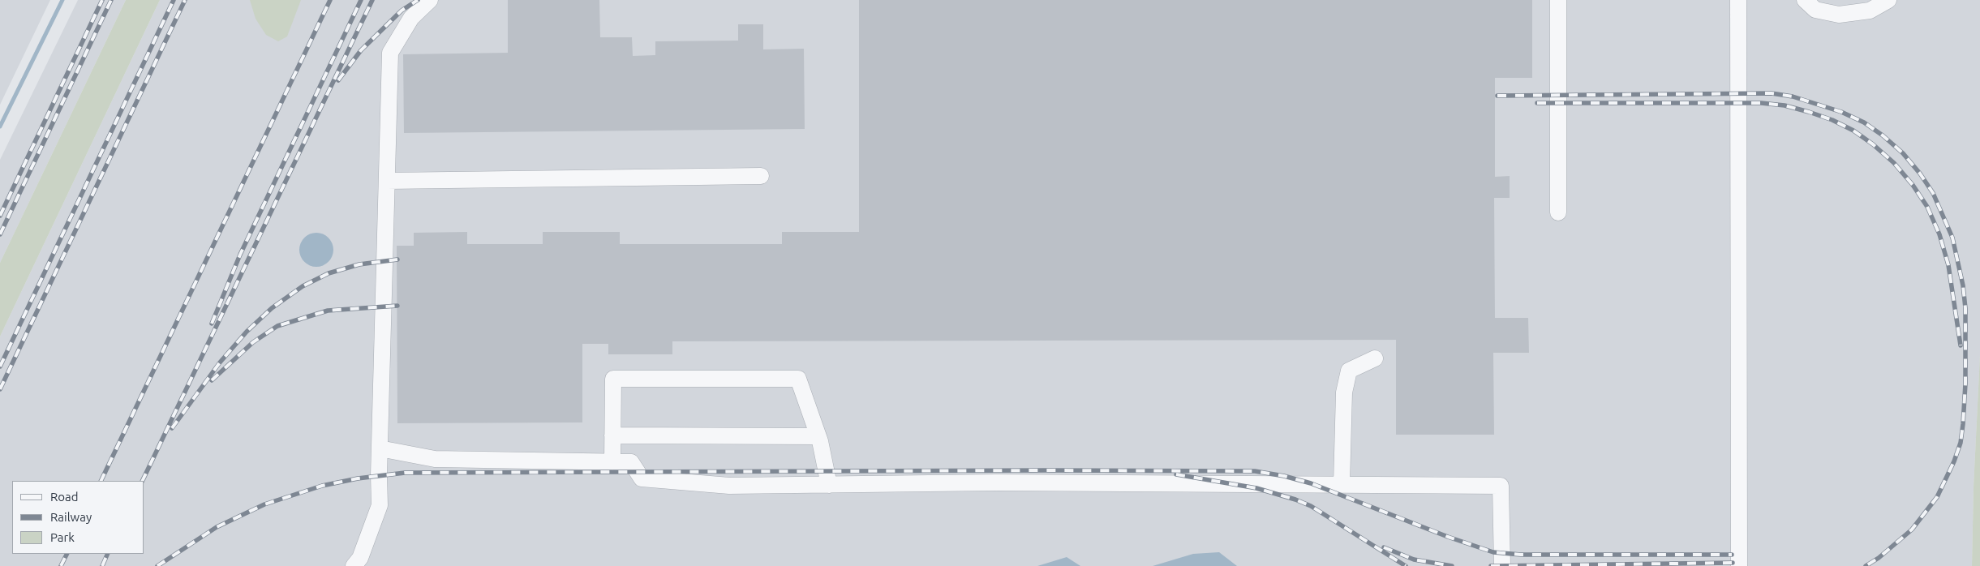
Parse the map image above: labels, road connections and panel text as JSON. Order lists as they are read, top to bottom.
{
  "legend": ["Road", "Railway", "Park"]
}
